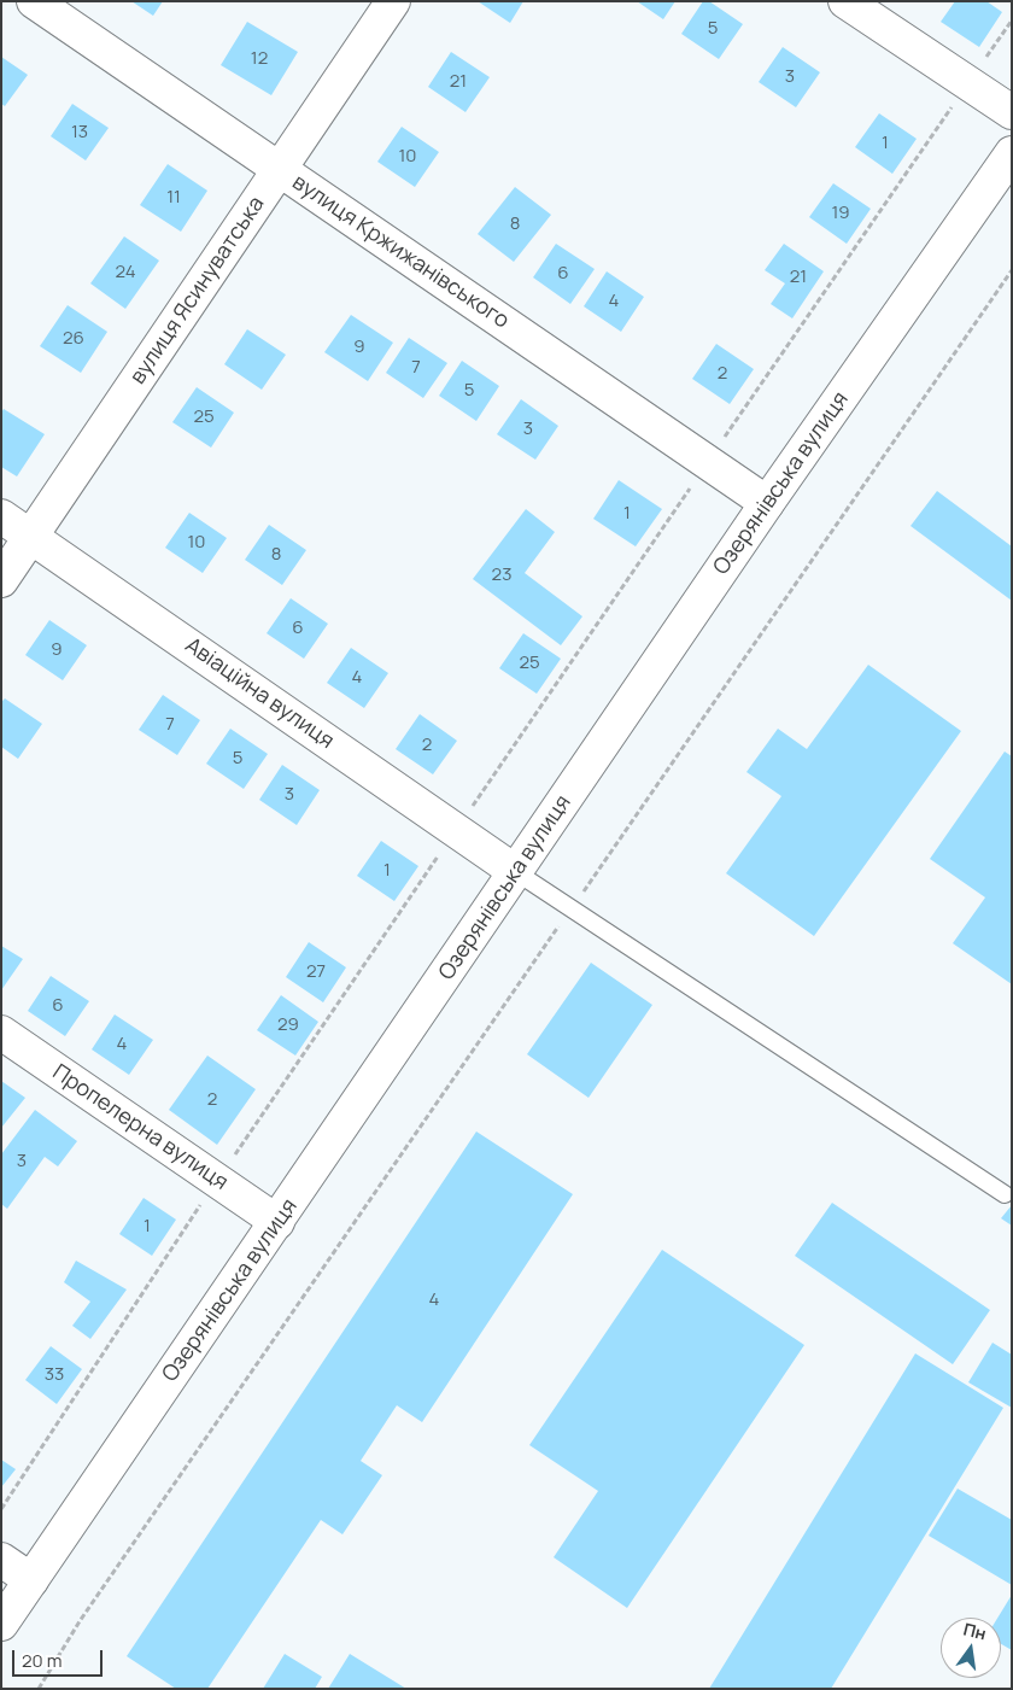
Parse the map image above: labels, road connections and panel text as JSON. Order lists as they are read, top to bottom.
{
  "streets": {
    "street": [
      "вулиця Кржижанівського",
      "вулиця Ясинуватська",
      "Озерянівська вулиця",
      "Авіаційна вулиця",
      "Пропелерна вулиця"
    ]
  },
  "crossings": [
    ["вулиця Кржижанівського", "вулиця Ясинуватська"],
    ["вулиця Кржижанівського", "Озерянівська вулиця"],
    ["вулиця Ясинуватська", "Авіаційна вулиця"],
    ["Озерянівська вулиця", "Авіаційна вулиця"],
    ["Озерянівська вулиця", "Пропелерна вулиця"]
  ],
  "house_numbers": [
    "5",
    "12",
    "3",
    "21",
    "13",
    "1",
    "10",
    "11",
    "19",
    "8",
    "24",
    "6",
    "21",
    "4",
    "26",
    "9",
    "7",
    "2",
    "5",
    "25",
    "3",
    "1",
    "10",
    "8",
    "23",
    "6",
    "9",
    "25",
    "4",
    "7",
    "2",
    "5",
    "3",
    "1",
    "27",
    "6",
    "29",
    "4",
    "2",
    "3",
    "1",
    "4",
    "33"
  ],
  "scale_bar": "20 m",
  "north": "top"
}
